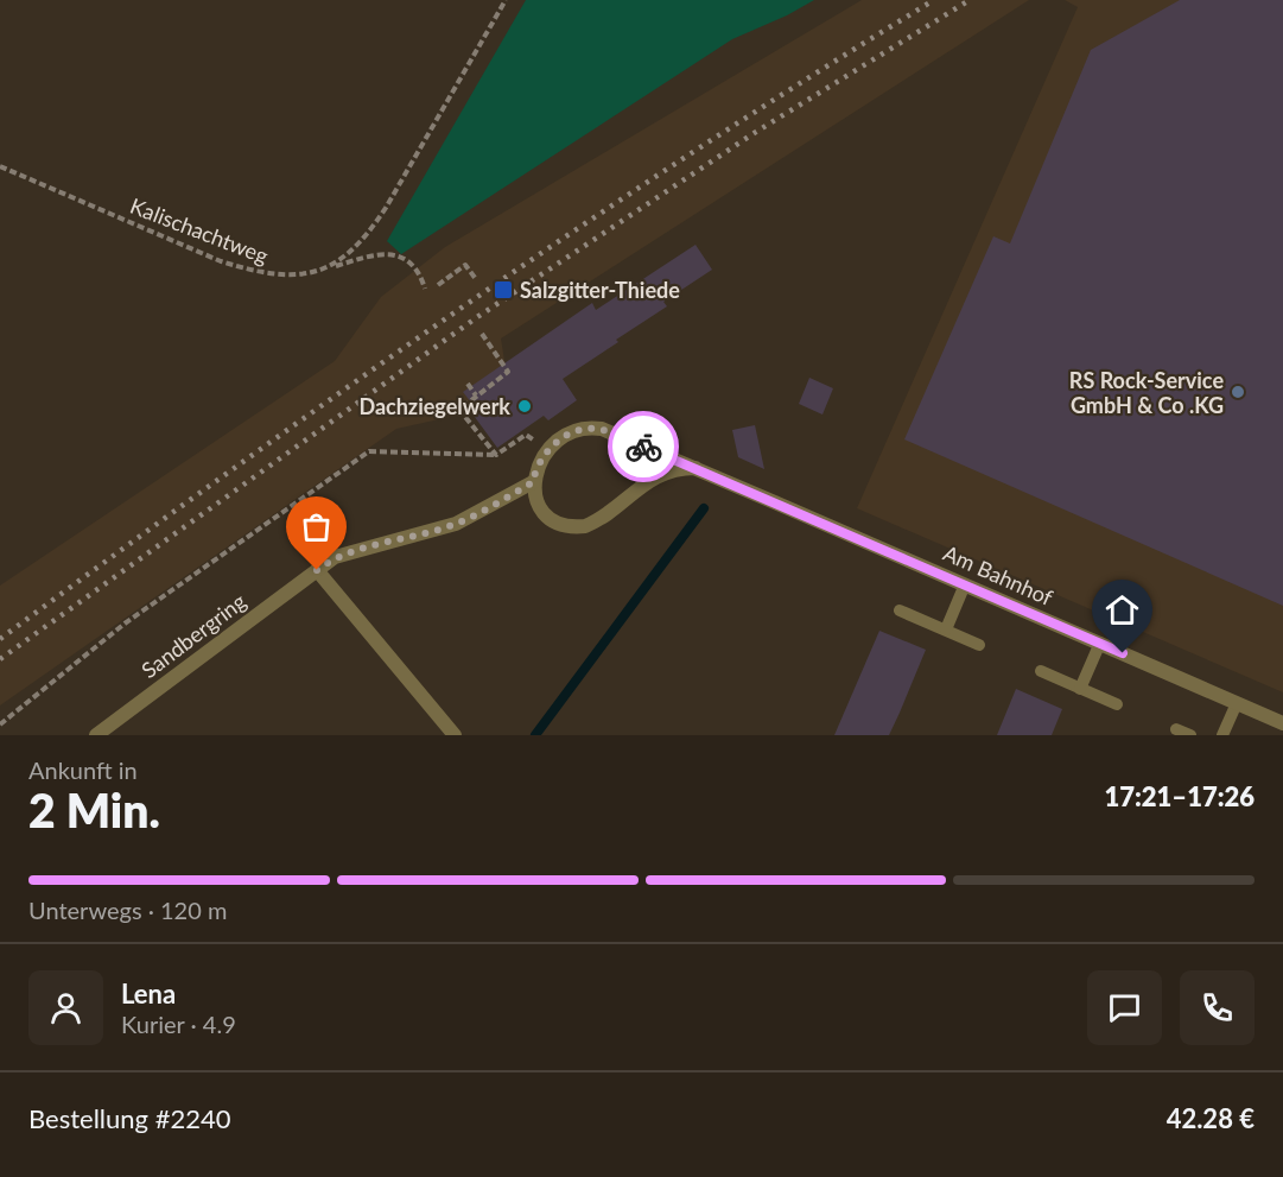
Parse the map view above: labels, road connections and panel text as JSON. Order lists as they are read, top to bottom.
{
  "streets": {
    "street": ["Am Bahnhof", "Sandbergring"],
    "path": ["Kalischachtweg"]
  },
  "places": {
    "transit": ["Salzgitter-Thiede"],
    "other": ["RS Rock-Service GmbH & Co .KG", "Dachziegelwerk"]
  },
  "page": {
    "heading": ["2 Min.", "Ankunft in", "17:21–17:26"],
    "panel": [
      "Lena",
      "Kurier · 4.9",
      "Bestellung #2240",
      "42.28 €"
    ],
    "bar": "Unterwegs · 120 m"
  }
}
